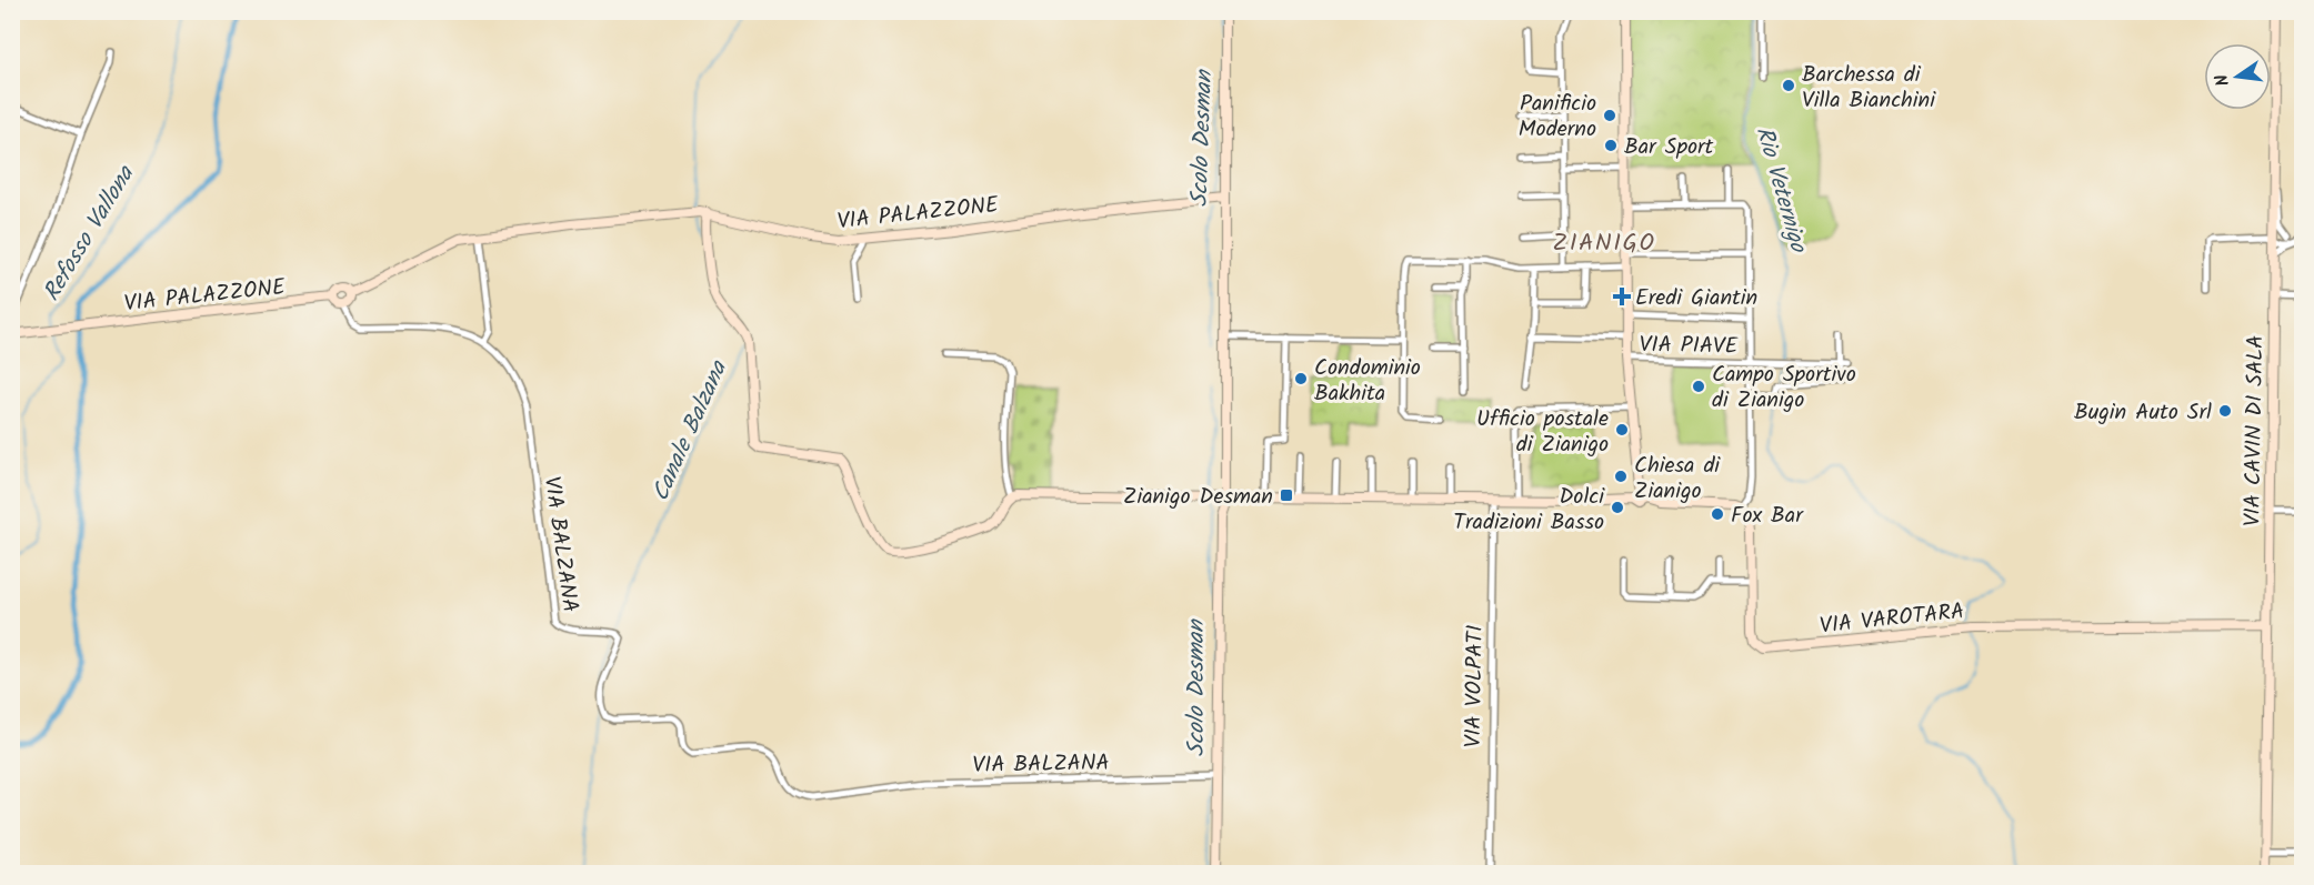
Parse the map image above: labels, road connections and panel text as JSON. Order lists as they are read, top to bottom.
{
  "streets": {
    "street": [
      "VIA PALAZZONE",
      "VIA PIAVE",
      "VIA CAVIN DI SALA",
      "VIA BALZANA",
      "VIA VAROTARA",
      "VIA VOLPATI"
    ]
  },
  "crossings": [
    ["VIA PALAZZONE", "VIA BALZANA"],
    ["VIA CAVIN DI SALA", "VIA VAROTARA"]
  ],
  "districts": ["ZIANIGO"],
  "water": [
    "Scolo Desman",
    "Rio Veternigo",
    "Refosso Vallona",
    "Canale Balzana"
  ],
  "places": {
    "other": [
      "Barchessa di Villa Bianchini",
      "Panificio Moderno",
      "Bar Sport",
      "Condominio Bakhita",
      "Campo Sportivo di Zianigo",
      "Bugin Auto Srl",
      "Ufficio postale di Zianigo",
      "Chiesa di Zianigo",
      "Dolci Tradizioni Basso",
      "Fox Bar"
    ],
    "health": ["Eredi Giantin"],
    "transit": ["Zianigo Desman"]
  },
  "north": "left"
}
